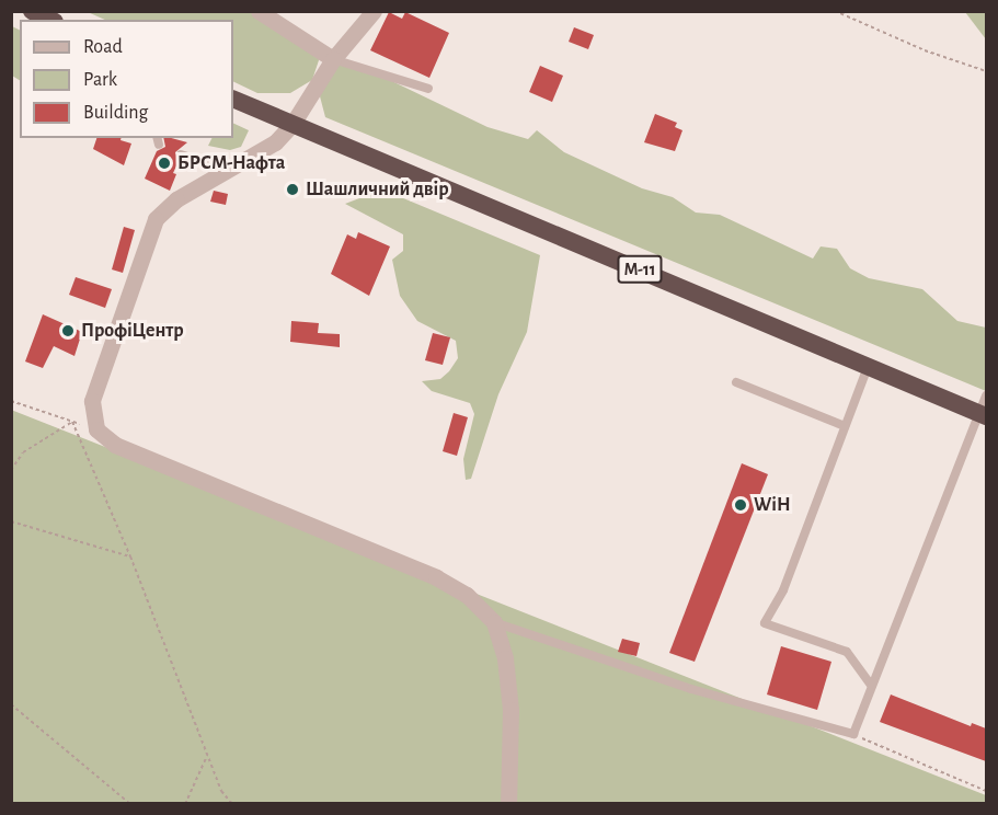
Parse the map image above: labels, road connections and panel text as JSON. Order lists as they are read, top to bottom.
{
  "streets": {
    "highway": ["М-11"]
  },
  "places": [
    "БРСМ-Нафта",
    "Шашличний двір",
    "ПрофіЦентр",
    "WiH"
  ],
  "legend": ["Road", "Park", "Building"]
}
